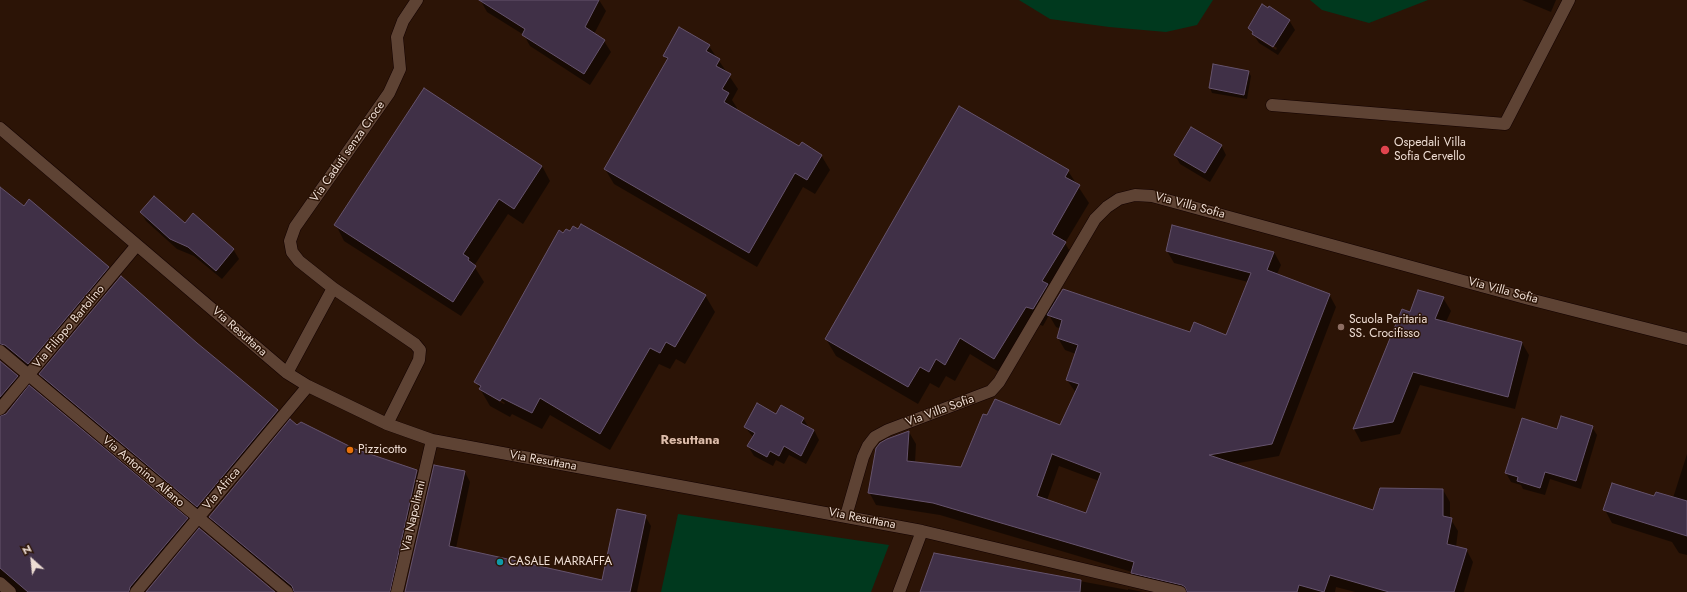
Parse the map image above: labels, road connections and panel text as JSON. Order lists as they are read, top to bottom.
{
  "streets": {
    "street": [
      "Via Caduti senza Croce",
      "Via Villa Sofia",
      "Via Filippo Bartolino",
      "Via Resuttana",
      "Via Antonino Alfano",
      "Via Africa",
      "Via Napolitani"
    ]
  },
  "crossings": [
    ["Via Caduti senza Croce", "Via Resuttana"],
    ["Via Villa Sofia", "Via Resuttana"],
    ["Via Filippo Bartolino", "Via Resuttana"],
    ["Via Filippo Bartolino", "Via Antonino Alfano"],
    ["Via Resuttana", "Via Africa"],
    ["Via Resuttana", "Via Napolitani"],
    ["Via Antonino Alfano", "Via Africa"]
  ],
  "districts": ["Resuttana"],
  "places": [
    "Ospedali Villa Sofia Cervello",
    "Scuola Paritaria SS. Crocifisso",
    "Pizzicotto",
    "CASALE MARRAFFA"
  ],
  "north": "top left"
}
